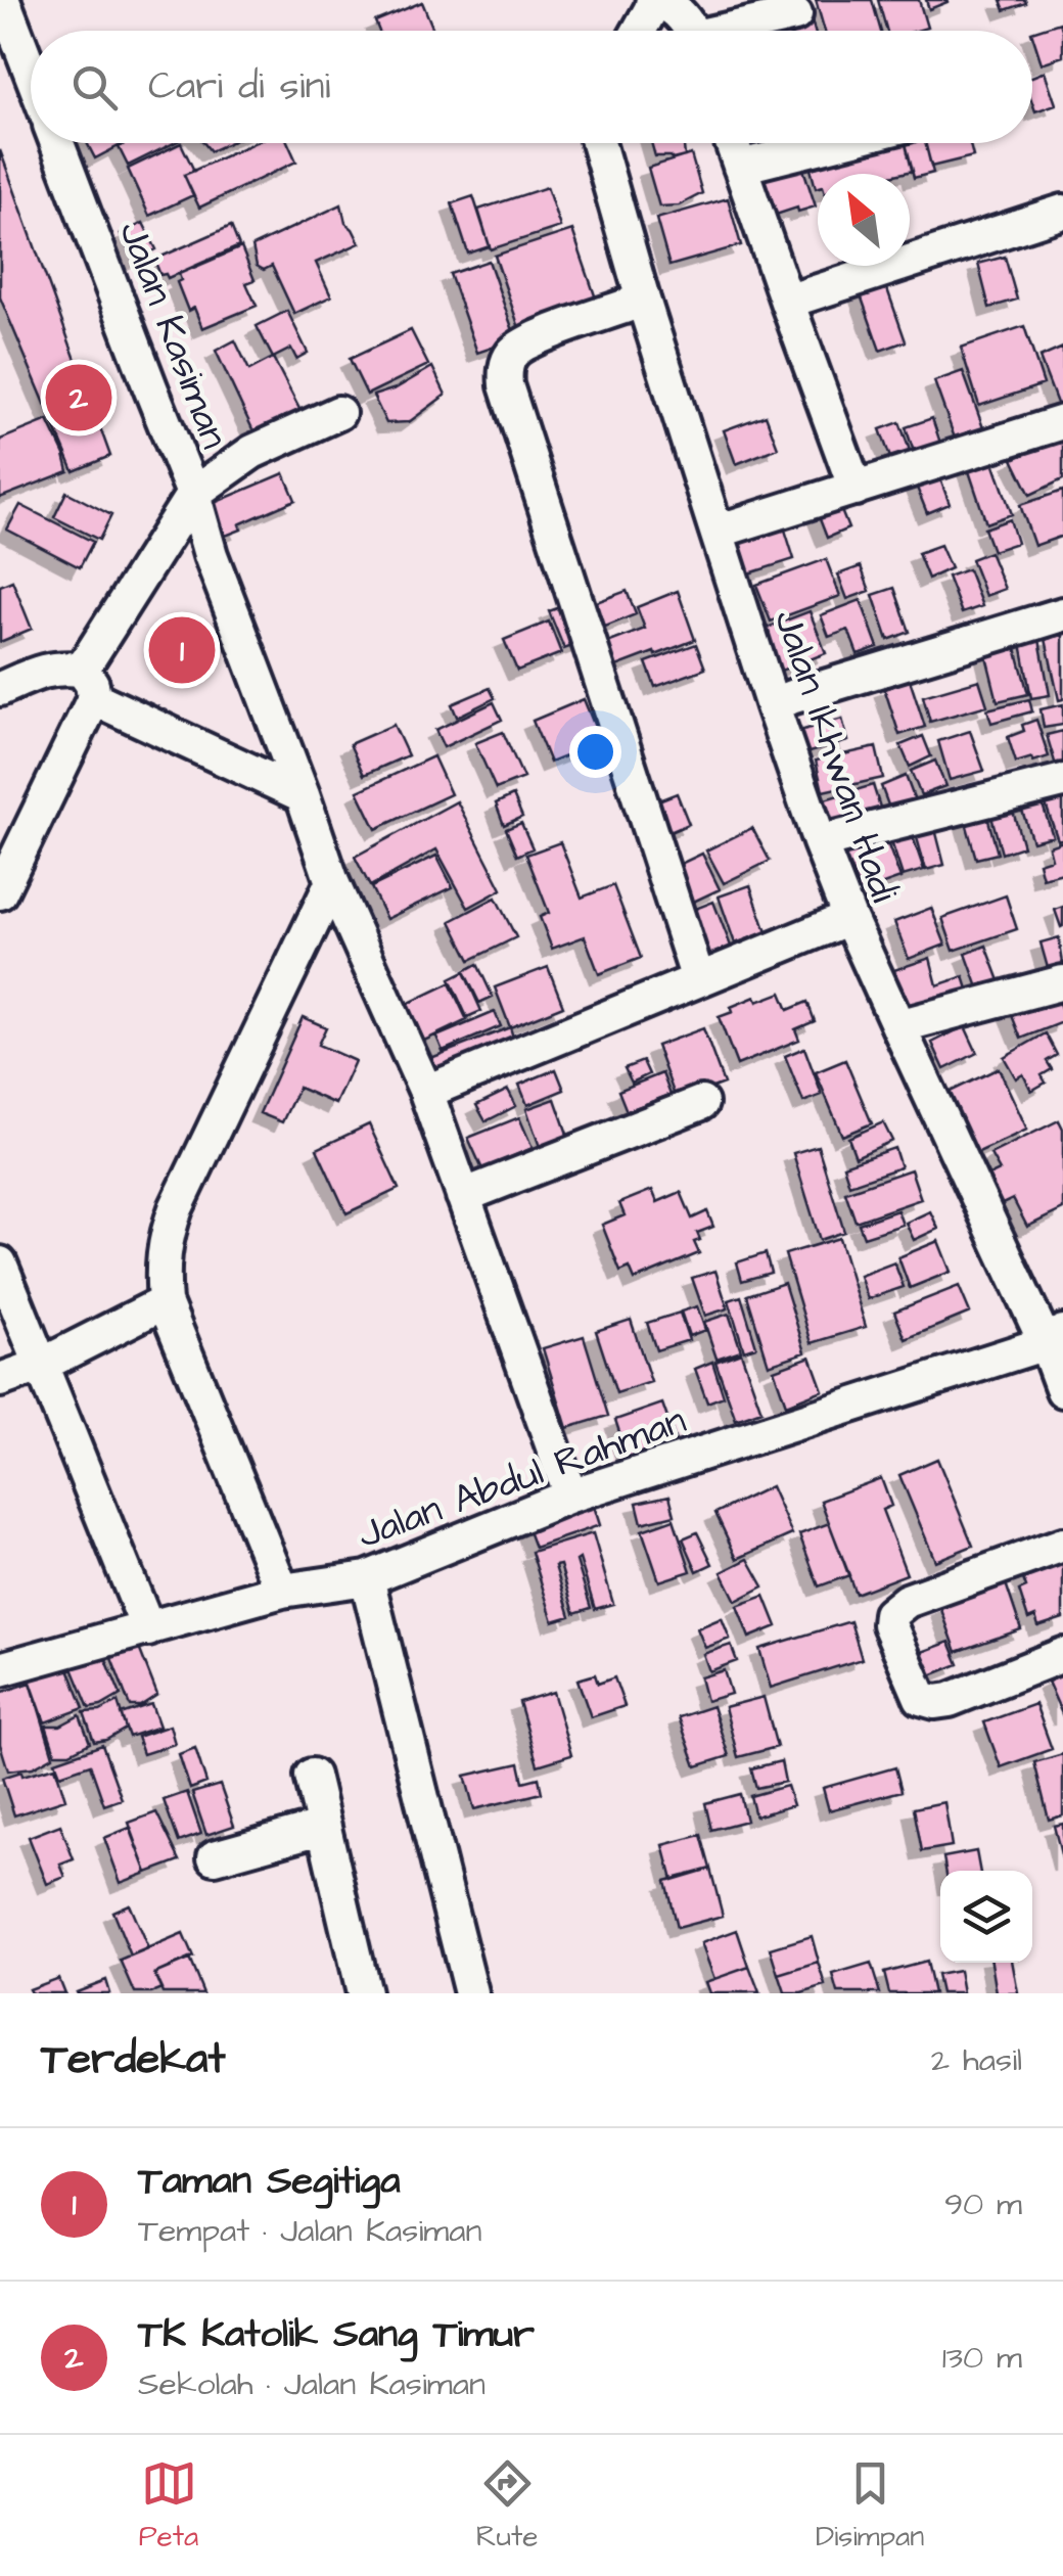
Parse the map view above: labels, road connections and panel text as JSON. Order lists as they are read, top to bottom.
{
  "streets": {
    "street": ["Jalan Kasiman", "Jalan Ikhwan Hadi", "Jalan Abdul Rahman"]
  },
  "crossings": [
    ["Jalan Ikhwan Hadi", "Jalan Abdul Rahman"]
  ],
  "north": "top left",
  "page": {
    "search": "Cari di sini",
    "pins": ["2", "1"],
    "heading": ["Terdekat", "2 hasil"],
    "list": [
      {
        "mark": "1",
        "name": "Taman Segitiga",
        "note": "Tempat · Jalan Kasiman",
        "value": "90 m"
      },
      {
        "mark": "2",
        "name": "TK Katolik Sang Timur",
        "note": "Sekolah · Jalan Kasiman",
        "value": "130 m"
      }
    ],
    "nav": ["Peta", "Rute", "Disimpan"]
  }
}
